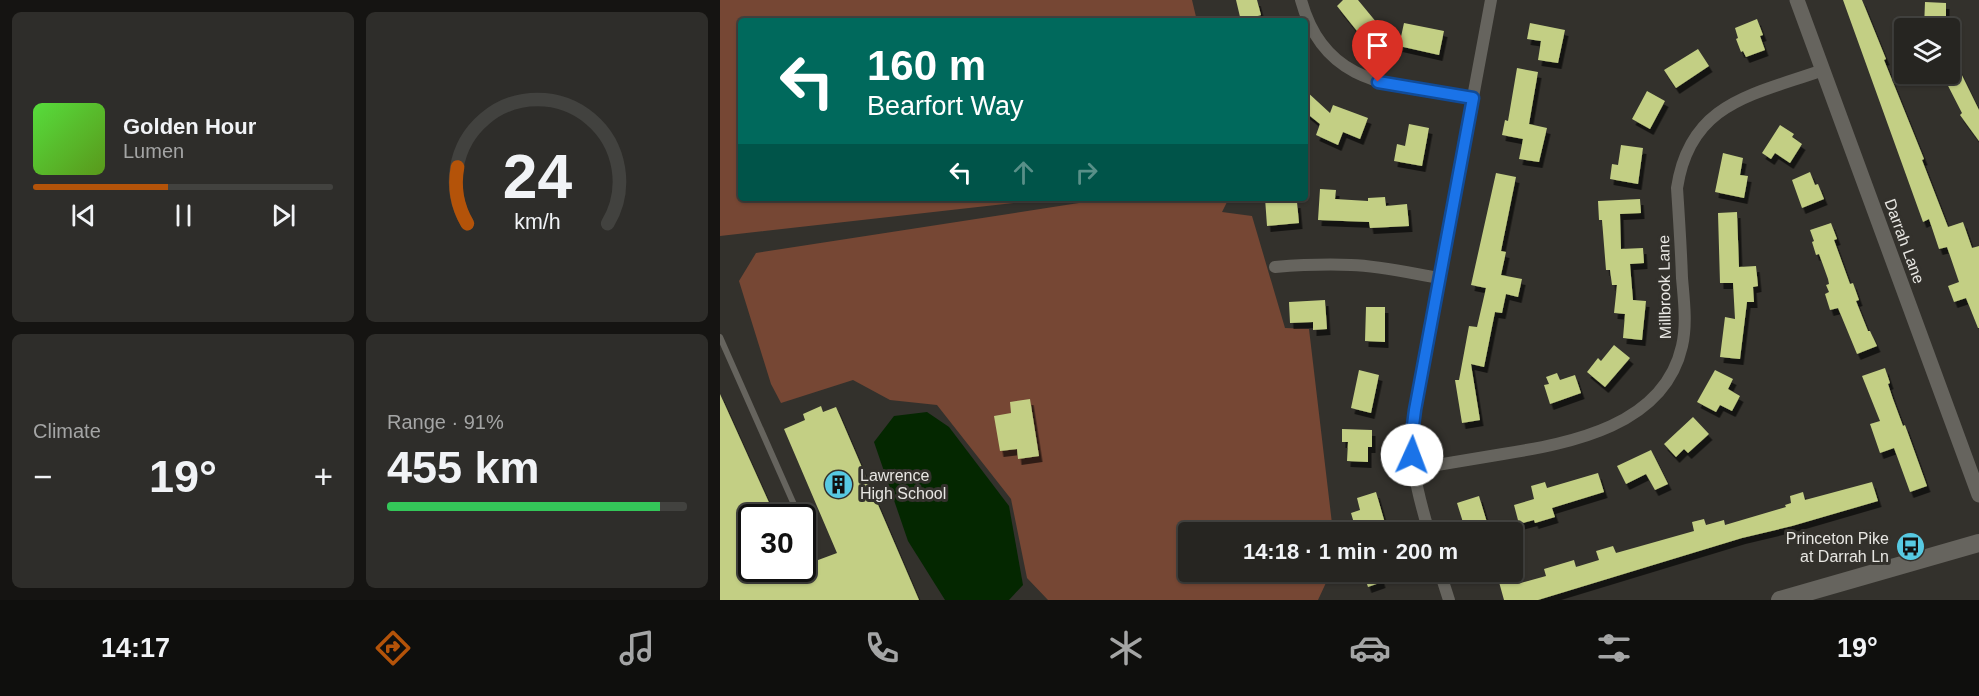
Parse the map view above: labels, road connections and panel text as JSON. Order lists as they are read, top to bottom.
{
  "streets": {
    "street": ["Darrah Lane", "Millbrook Lane"]
  },
  "crossings": [
    ["Darrah Lane", "Millbrook Lane"]
  ],
  "places": {
    "building": ["Lawrence High School"],
    "bus stop": ["Princeton Pike at Darrah Ln"]
  },
  "page": {
    "turn": ["160 m", "Bearfort Way"],
    "song": ["Golden Hour", "Lumen"],
    "tile": [
      "Climate",
      ["Range · 91%", "455 km"]
    ],
    "heat": ["−", "19°", "+"],
    "limit": "30",
    "trip": "14:18 · 1 min · 200 m",
    "tabs": ["14:17", "19°"],
    "gauge": ["24", "km/h"]
  }
}
